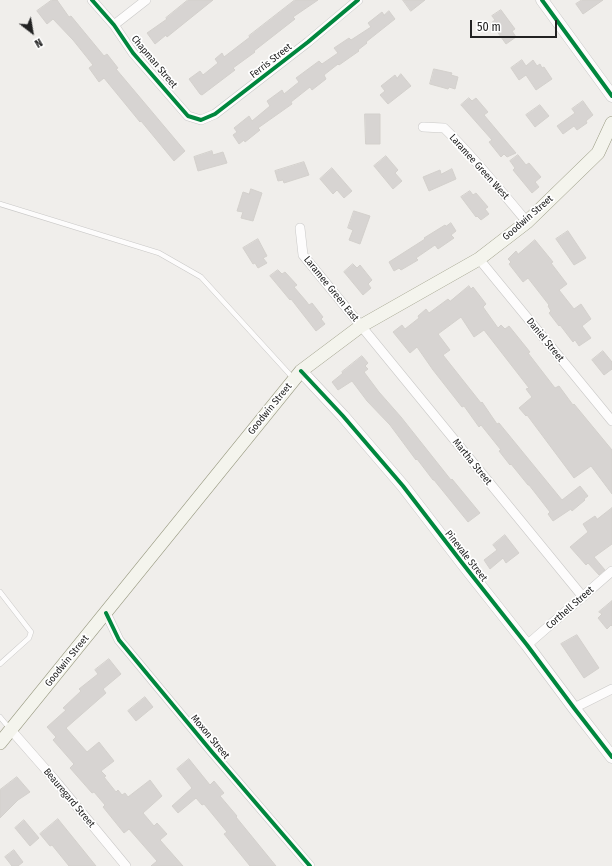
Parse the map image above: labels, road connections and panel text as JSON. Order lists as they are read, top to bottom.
{
  "streets": {
    "main road": ["Goodwin Street"],
    "street": [
      "Ferris Street",
      "Chapman Street",
      "Laramee Green West",
      "Laramee Green East",
      "Daniel Street",
      "Martha Street",
      "Pinevale Street",
      "Corthell Street",
      "Moxon Street",
      "Beauregard Street"
    ]
  },
  "crossings": [
    ["Ferris Street", "Chapman Street"],
    ["Laramee Green West", "Goodwin Street"],
    ["Goodwin Street", "Laramee Green East"],
    ["Goodwin Street", "Daniel Street"],
    ["Goodwin Street", "Martha Street"],
    ["Goodwin Street", "Pinevale Street"],
    ["Goodwin Street", "Moxon Street"],
    ["Goodwin Street", "Beauregard Street"],
    ["Laramee Green East", "Martha Street"],
    ["Martha Street", "Corthell Street"],
    ["Pinevale Street", "Corthell Street"]
  ],
  "scale_bar": "50 m",
  "north": "bottom right"
}
